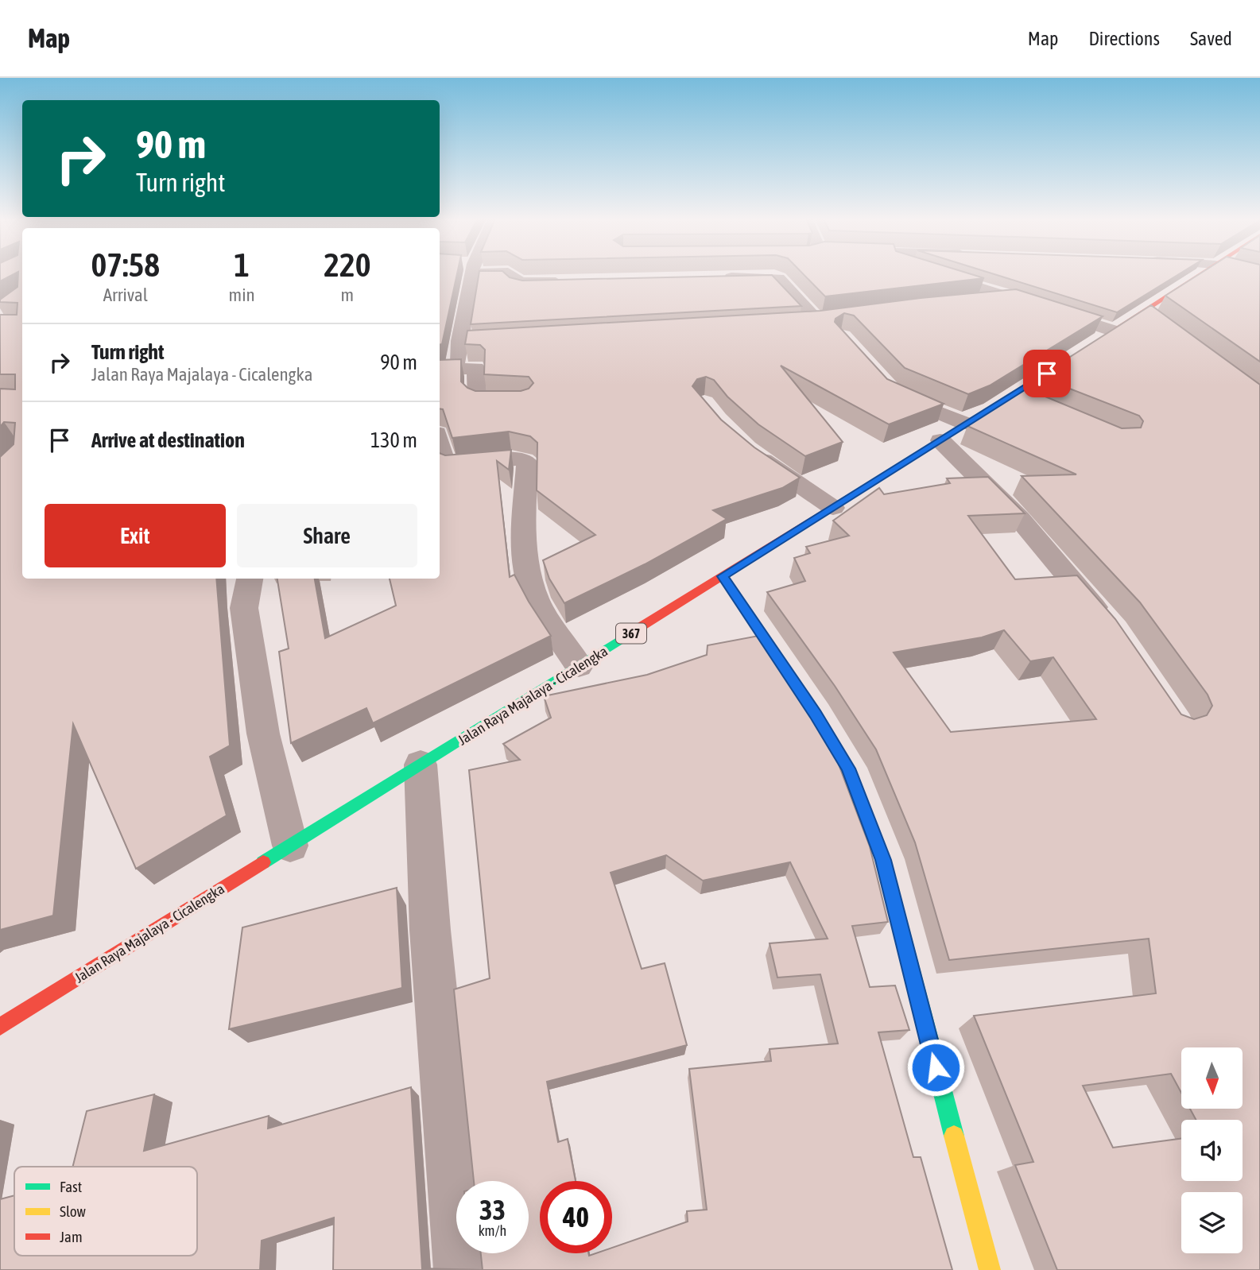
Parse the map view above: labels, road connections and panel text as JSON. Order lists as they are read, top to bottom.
{
  "streets": {
    "main road": ["367", "Jalan Raya Majalaya - Cicalengka"]
  },
  "legend": ["Fast", "Slow", "Jam"],
  "north": "bottom",
  "page": {
    "header": "Map",
    "nav": ["Map", "Directions", "Saved"],
    "turn": ["90 m", "Turn right"],
    "eta": [
      "07:58",
      "Arrival",
      "1",
      "min",
      "220",
      "m"
    ],
    "list": [
      {
        "name": "Turn right",
        "note": "Jalan Raya Majalaya - Cicalengka",
        "value": "90 m"
      },
      {
        "name": "Arrive at destination",
        "value": "130 m"
      }
    ],
    "buttons": ["Exit", "Share"],
    "speed": "33 km/h",
    "limit": "40"
  }
}
